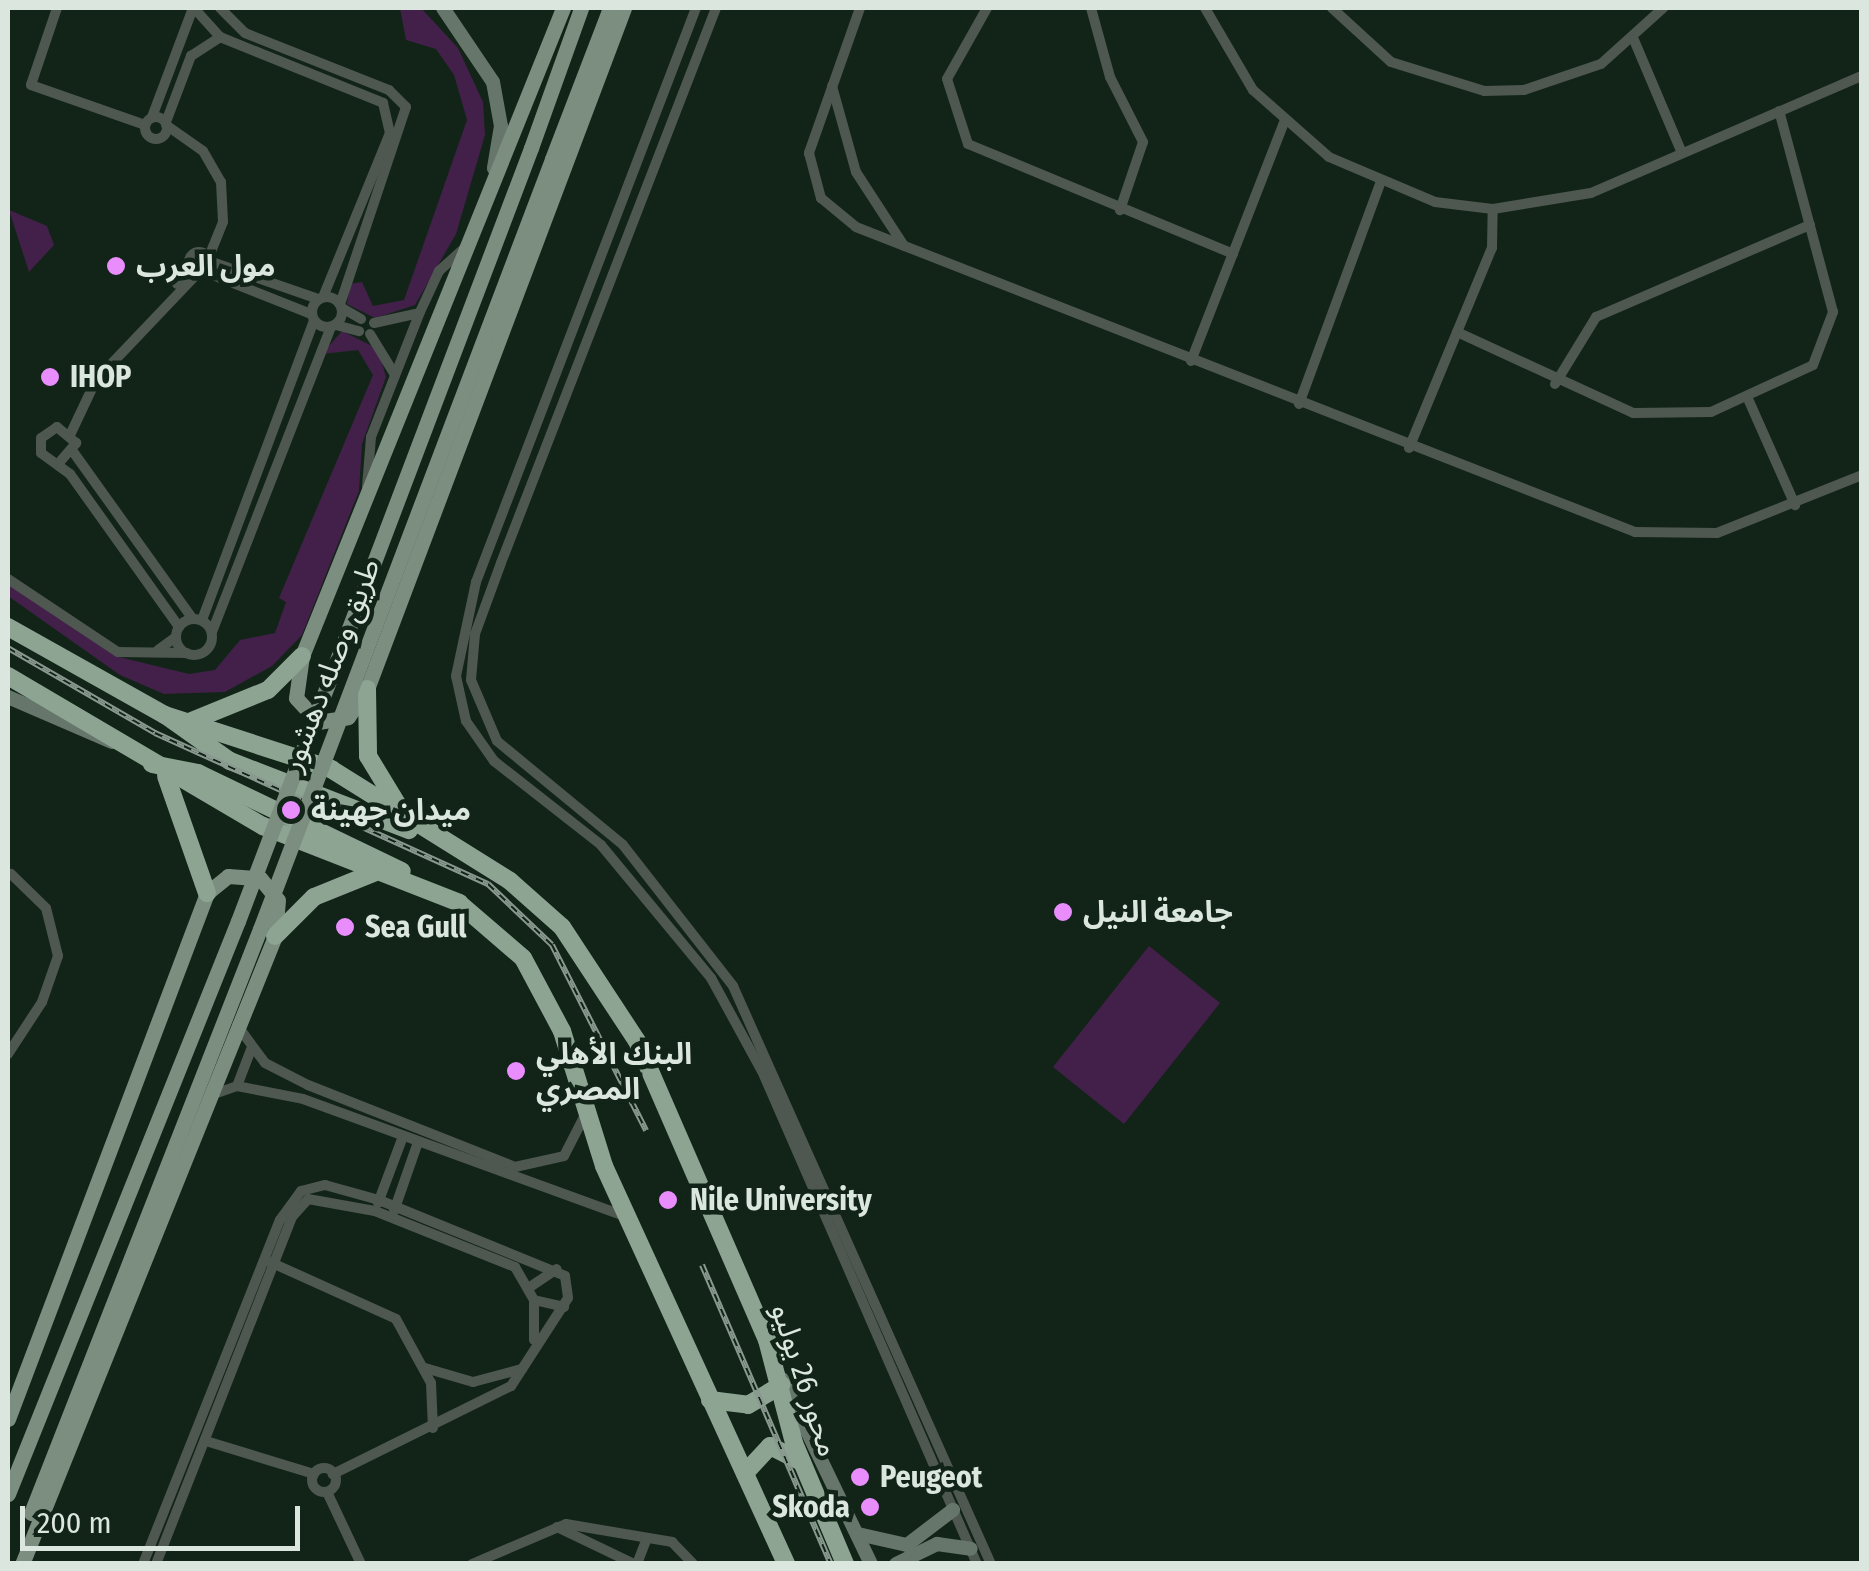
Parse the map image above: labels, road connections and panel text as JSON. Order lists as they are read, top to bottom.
{
  "streets": {
    "highway": ["محور 26 يوليو"],
    "main road": ["طريق وصله دهشور"]
  },
  "places": [
    "مول العرب",
    "IHOP",
    "ميدان جهينة",
    "جامعة النيل",
    "Sea Gull",
    "البنك الأهلي المصري",
    "Nile University",
    "Peugeot",
    "Skoda"
  ],
  "scale_bar": "200 m"
}
